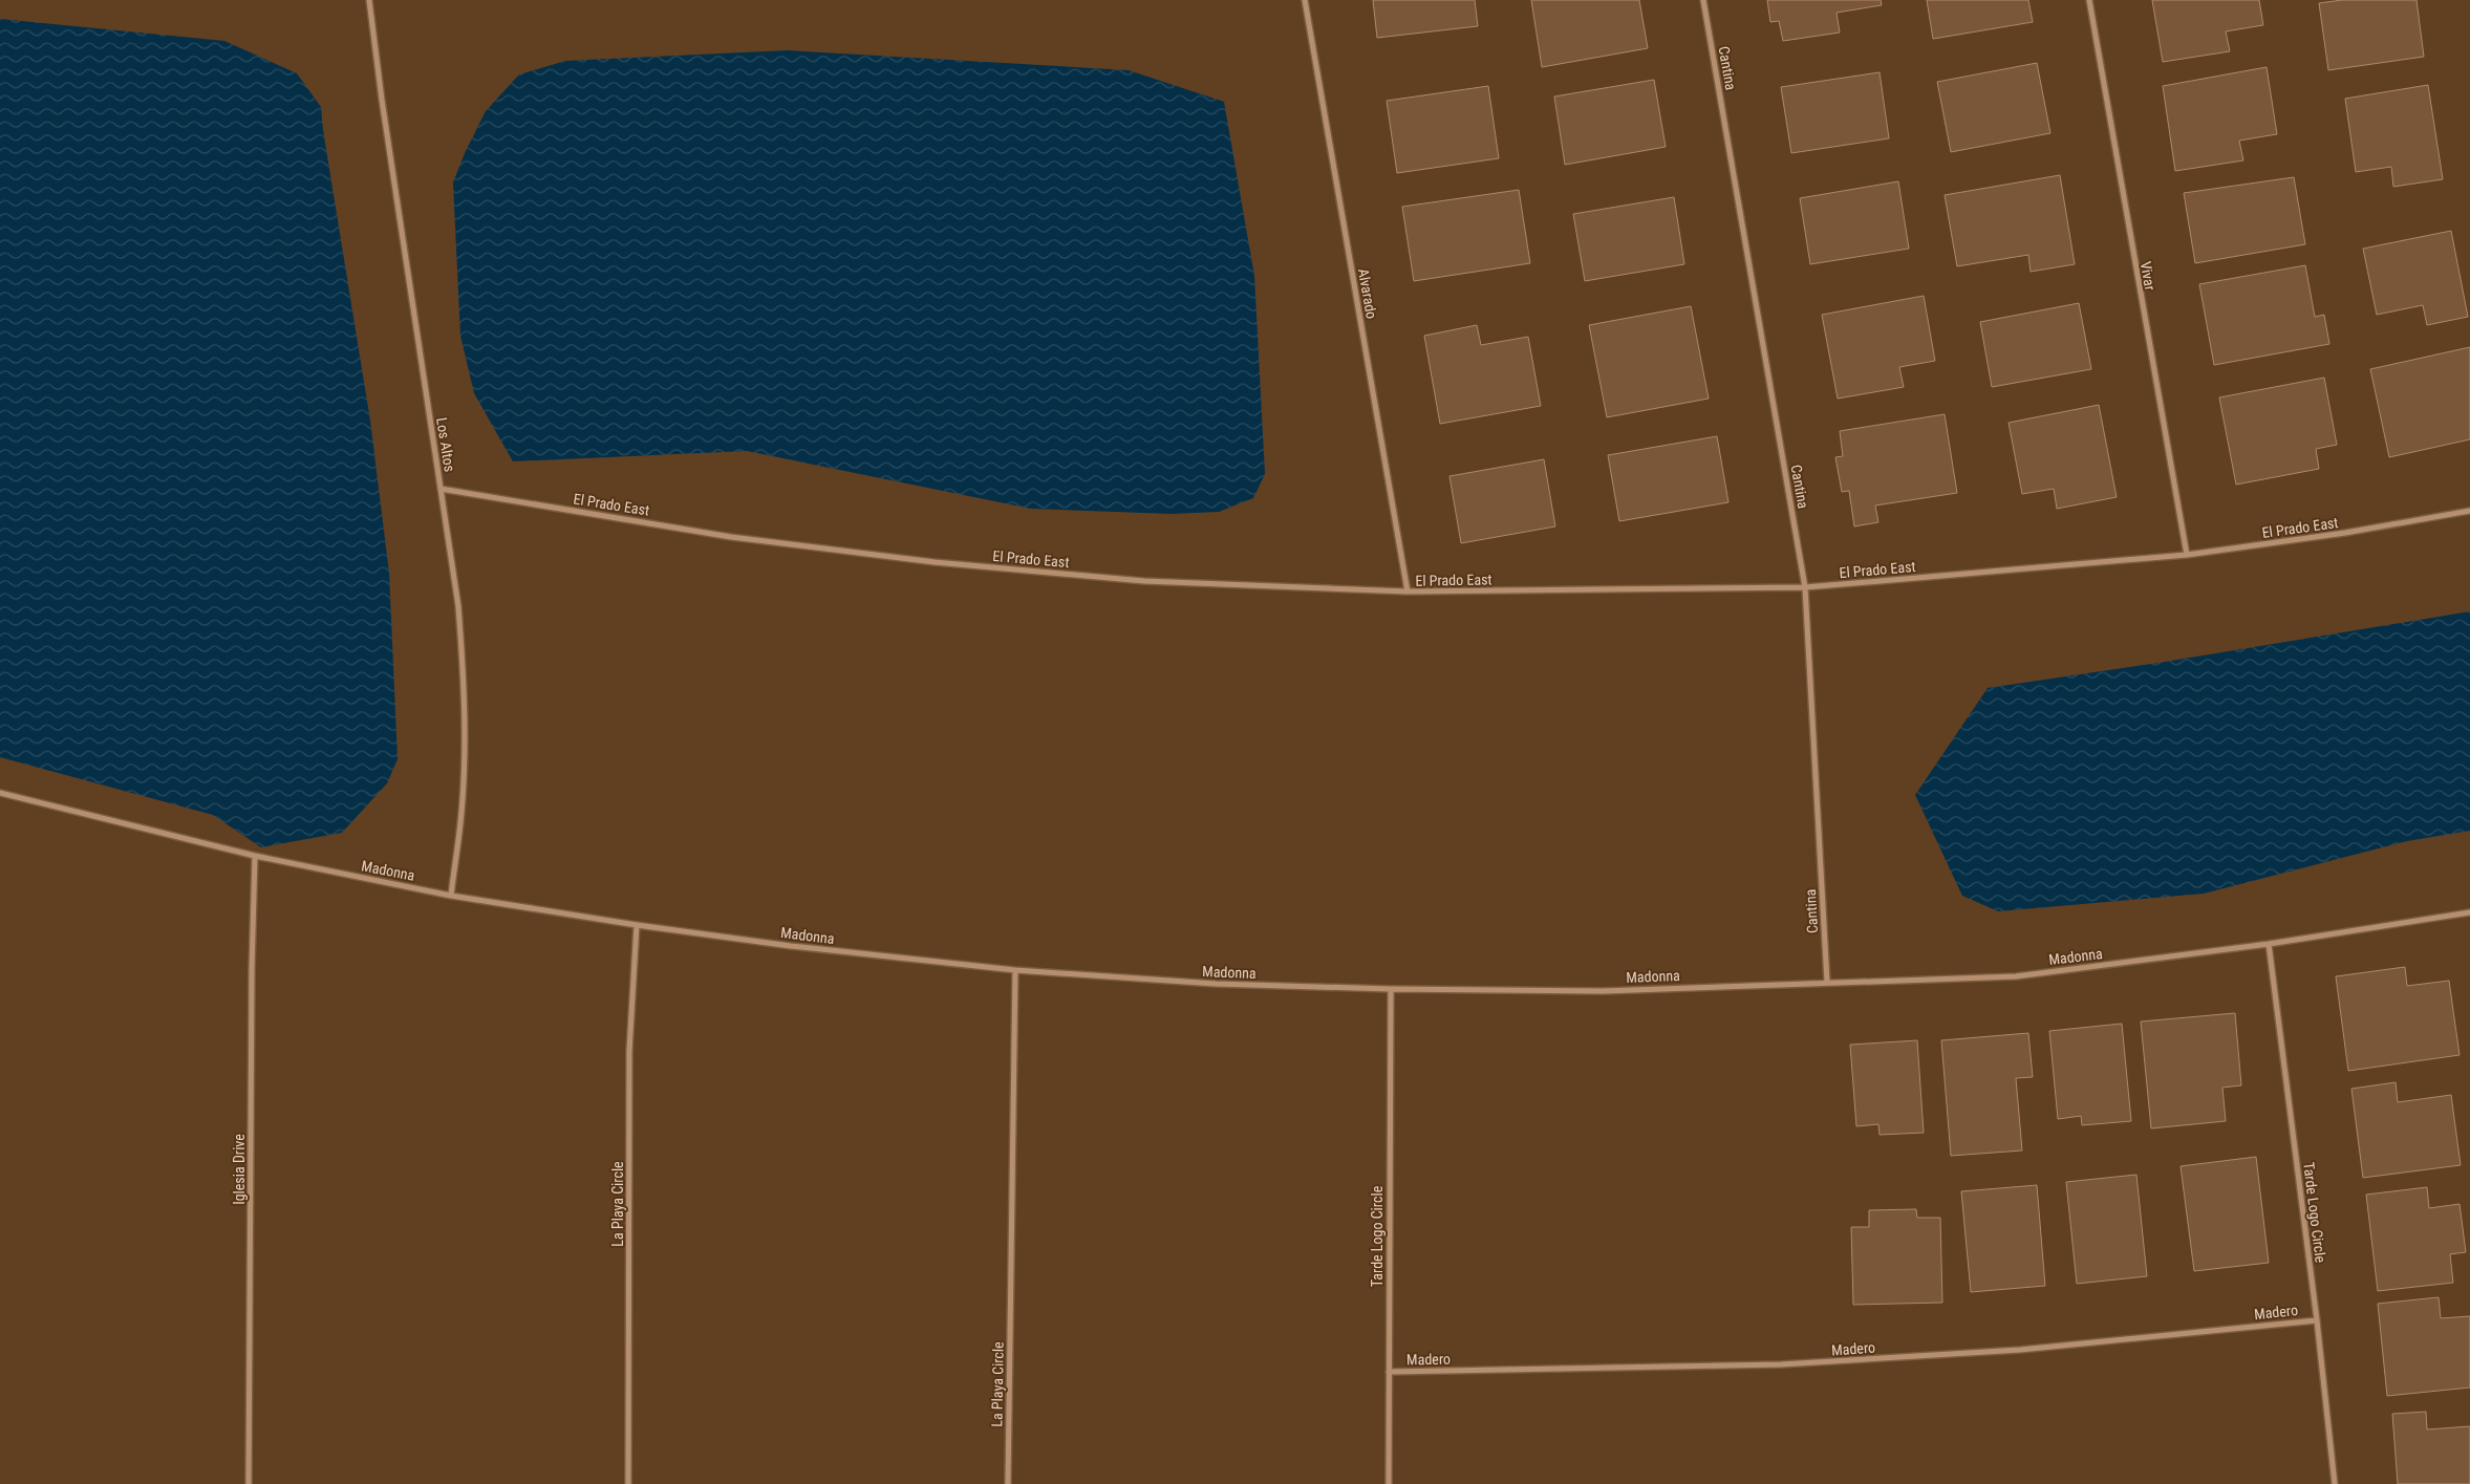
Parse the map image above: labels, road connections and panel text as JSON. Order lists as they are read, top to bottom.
{
  "streets": {
    "street": [
      "Cantina",
      "Vivar",
      "Alvarado",
      "Los Altos",
      "El Prado East",
      "Madonna",
      "Iglesia Drive",
      "La Playa Circle",
      "Tarde Logo Circle",
      "Madero"
    ]
  },
  "crossings": [
    ["Cantina", "El Prado East"],
    ["Cantina", "Madonna"],
    ["Vivar", "El Prado East"],
    ["Alvarado", "El Prado East"],
    ["Los Altos", "El Prado East"],
    ["Los Altos", "Madonna"],
    ["Madonna", "Iglesia Drive"],
    ["Madonna", "La Playa Circle"],
    ["Madonna", "Tarde Logo Circle"],
    ["Tarde Logo Circle", "Madero"]
  ]
}
